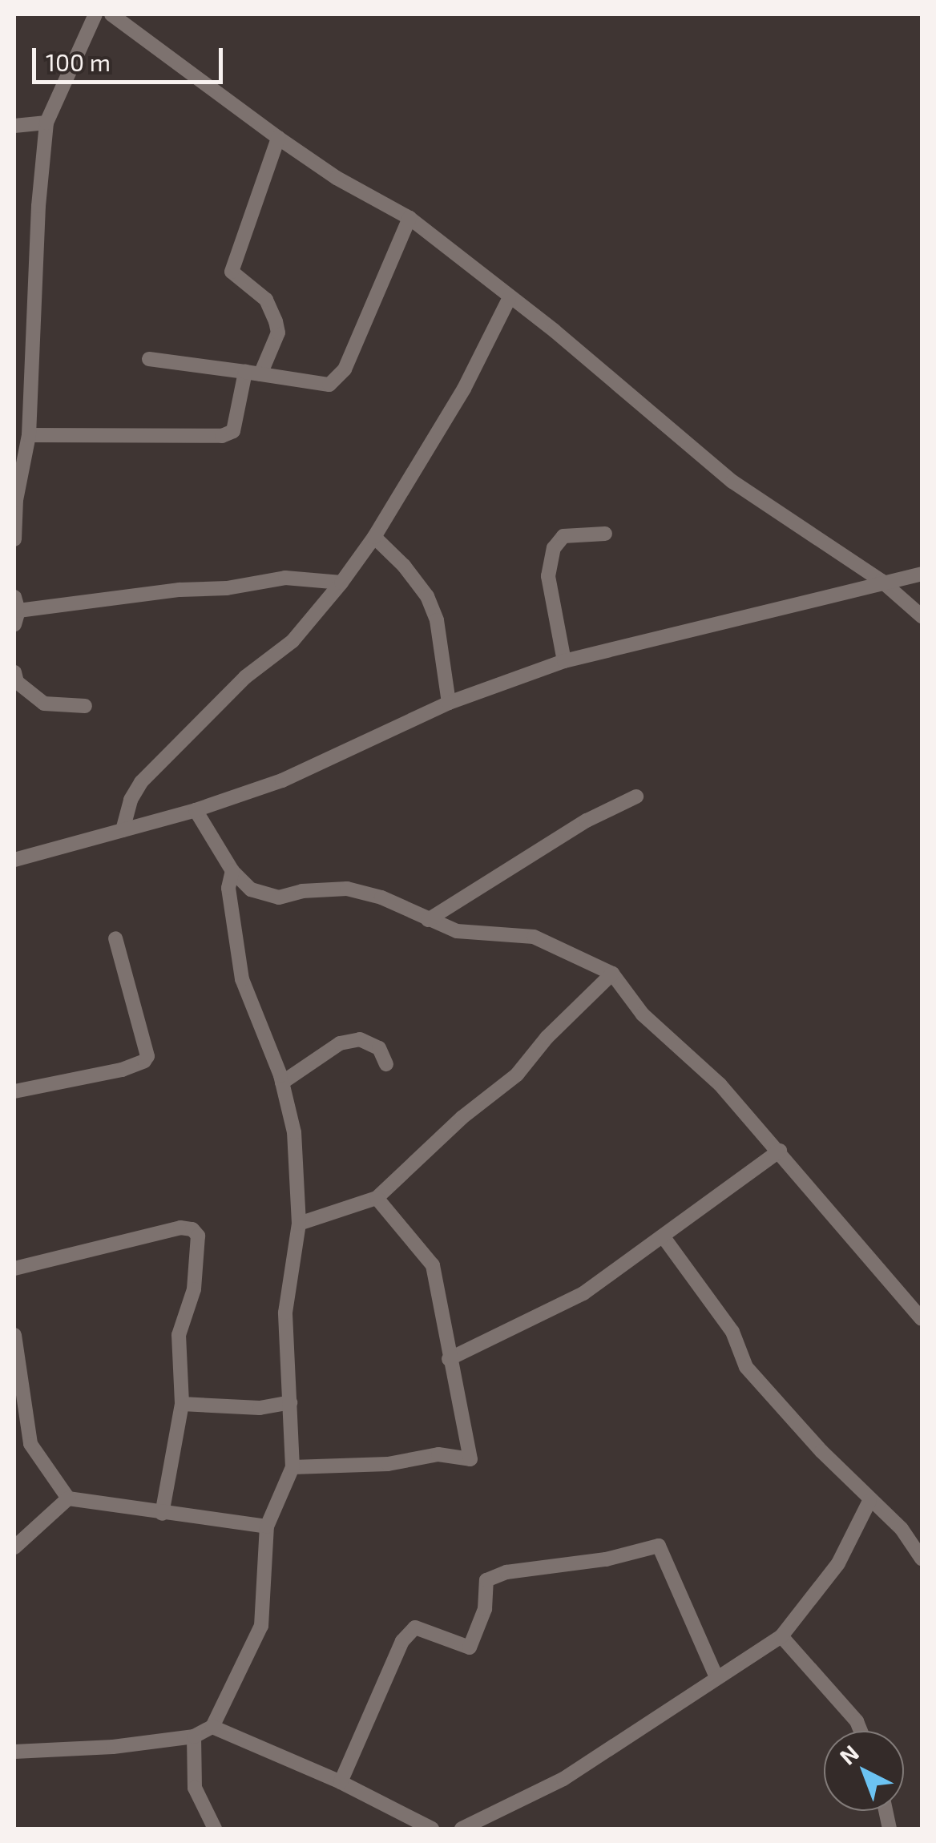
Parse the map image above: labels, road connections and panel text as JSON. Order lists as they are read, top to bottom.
{
  "scale_bar": "100 m",
  "north": "top left"
}
